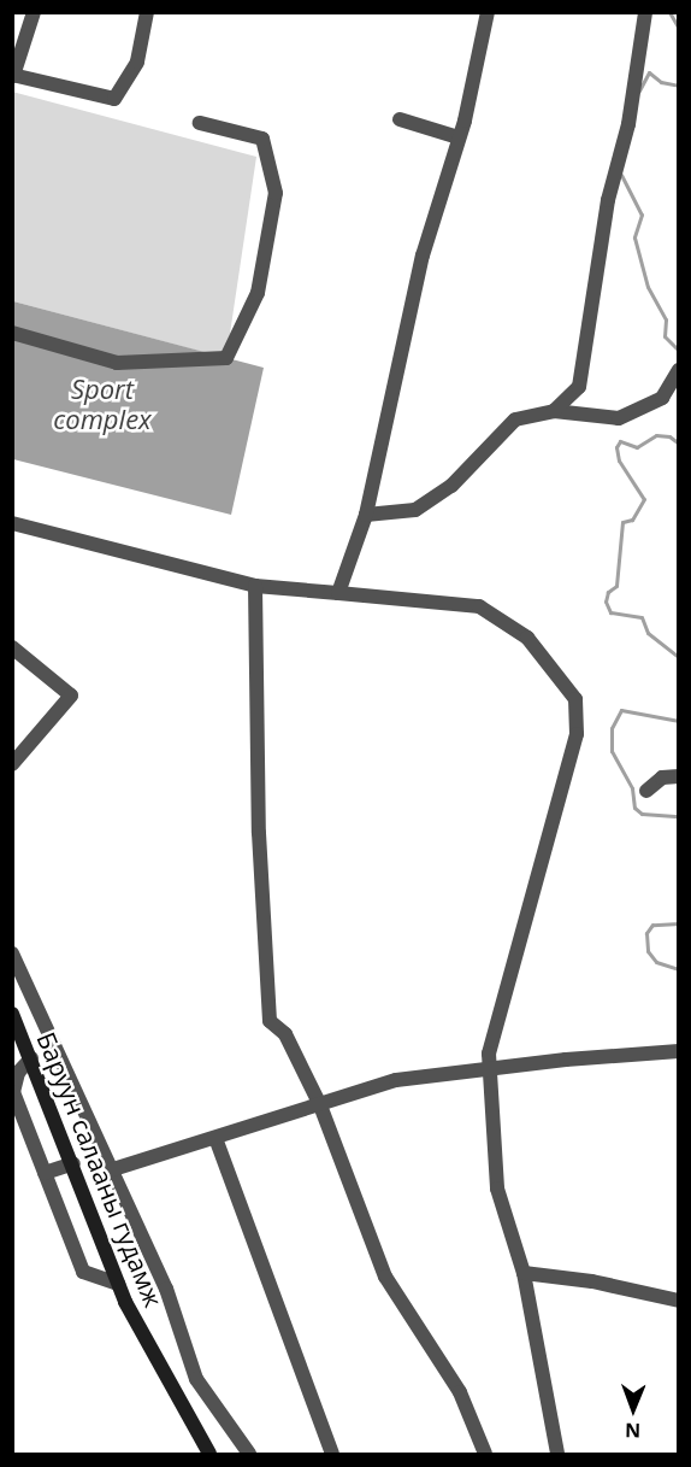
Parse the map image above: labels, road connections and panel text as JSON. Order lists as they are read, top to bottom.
{
  "streets": {
    "main road": ["Баруун салааны гудамж"]
  },
  "water": ["Sport complex"],
  "north": "bottom"
}
